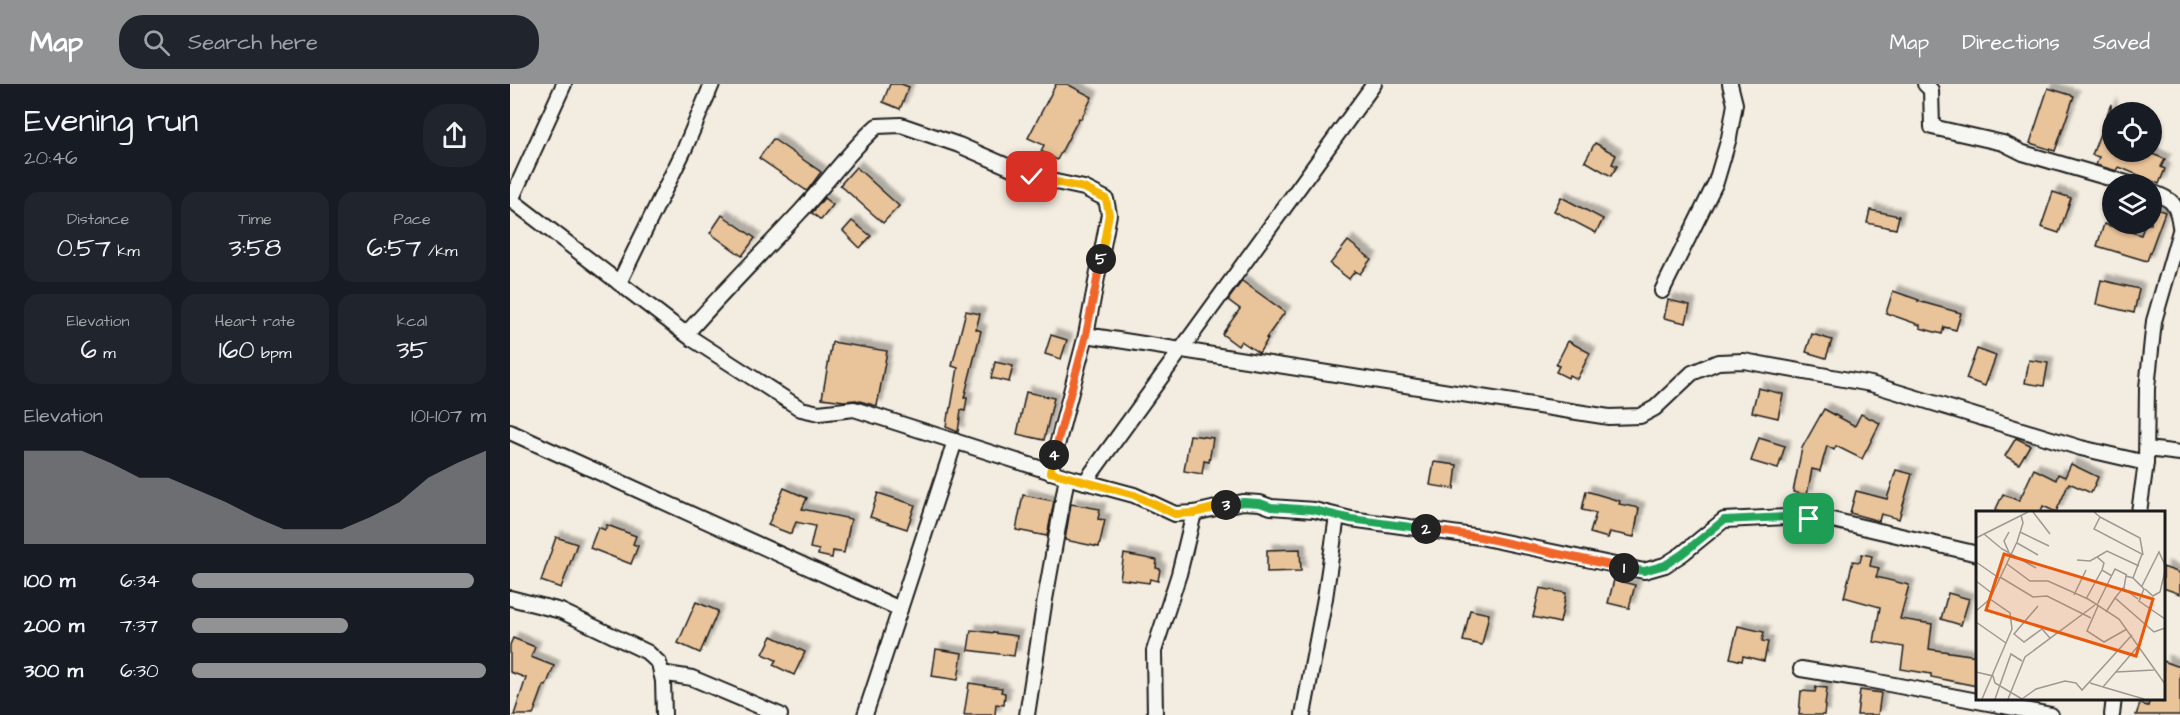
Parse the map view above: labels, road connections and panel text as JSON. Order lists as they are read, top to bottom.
{
  "page": {
    "header": "Map",
    "search": "Search here",
    "nav": ["Map", "Directions", "Saved"],
    "heading": ["Evening run", "20:46"],
    "stats": [
      ["Distance", "0.57 km"],
      ["Time", "3:58"],
      ["Pace", "6:57 /km"],
      ["Elevation", "6 m"],
      ["Heart rate", "160 bpm"],
      ["kcal", "35"]
    ],
    "pins": [
      "5",
      "4",
      "3",
      "2",
      "1"
    ],
    "chart": ["Elevation", "101–107 m"],
    "list": [
      {
        "name": "100 m",
        "note": "6:34"
      },
      {
        "name": "200 m",
        "note": "7:37"
      },
      {
        "name": "300 m",
        "note": "6:30"
      }
    ]
  }
}
